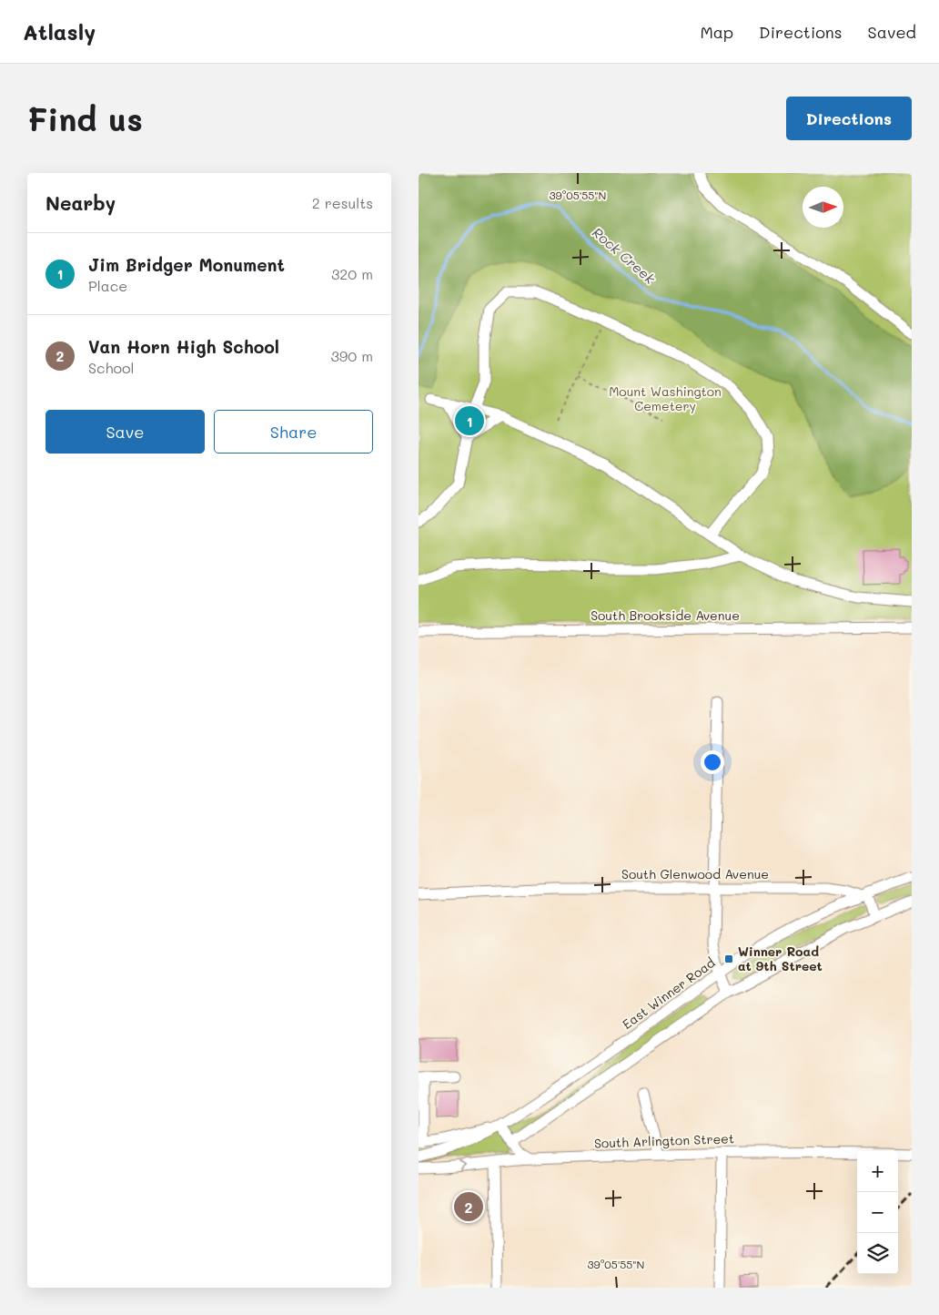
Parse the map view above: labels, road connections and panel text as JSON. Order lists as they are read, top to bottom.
{
  "streets": {
    "street": [
      "South Brookside Avenue",
      "South Glenwood Avenue",
      "East Winner Road",
      "South Arlington Street"
    ]
  },
  "crossings": [
    ["South Glenwood Avenue", "East Winner Road"]
  ],
  "water": ["Rock Creek"],
  "parks": ["Mount Washington Cemetery"],
  "places": {
    "transit": ["Winner Road at 9th Street"]
  },
  "north": "right",
  "page": {
    "header": "Atlasly",
    "nav": ["Map", "Directions", "Saved"],
    "buttons": [
      "Directions",
      ["Save", "Share"]
    ],
    "title": "Find us",
    "heading": ["Nearby", "2 results"],
    "list": [
      {
        "mark": "1",
        "name": "Jim Bridger Monument",
        "note": "Place",
        "value": "320 m"
      },
      {
        "mark": "2",
        "name": "Van Horn High School",
        "note": "School",
        "value": "390 m"
      }
    ],
    "pins": ["1", "2"],
    "map_buttons": ["+", "−"]
  },
  "coordinates": ["39°05'55\"N"]
}
